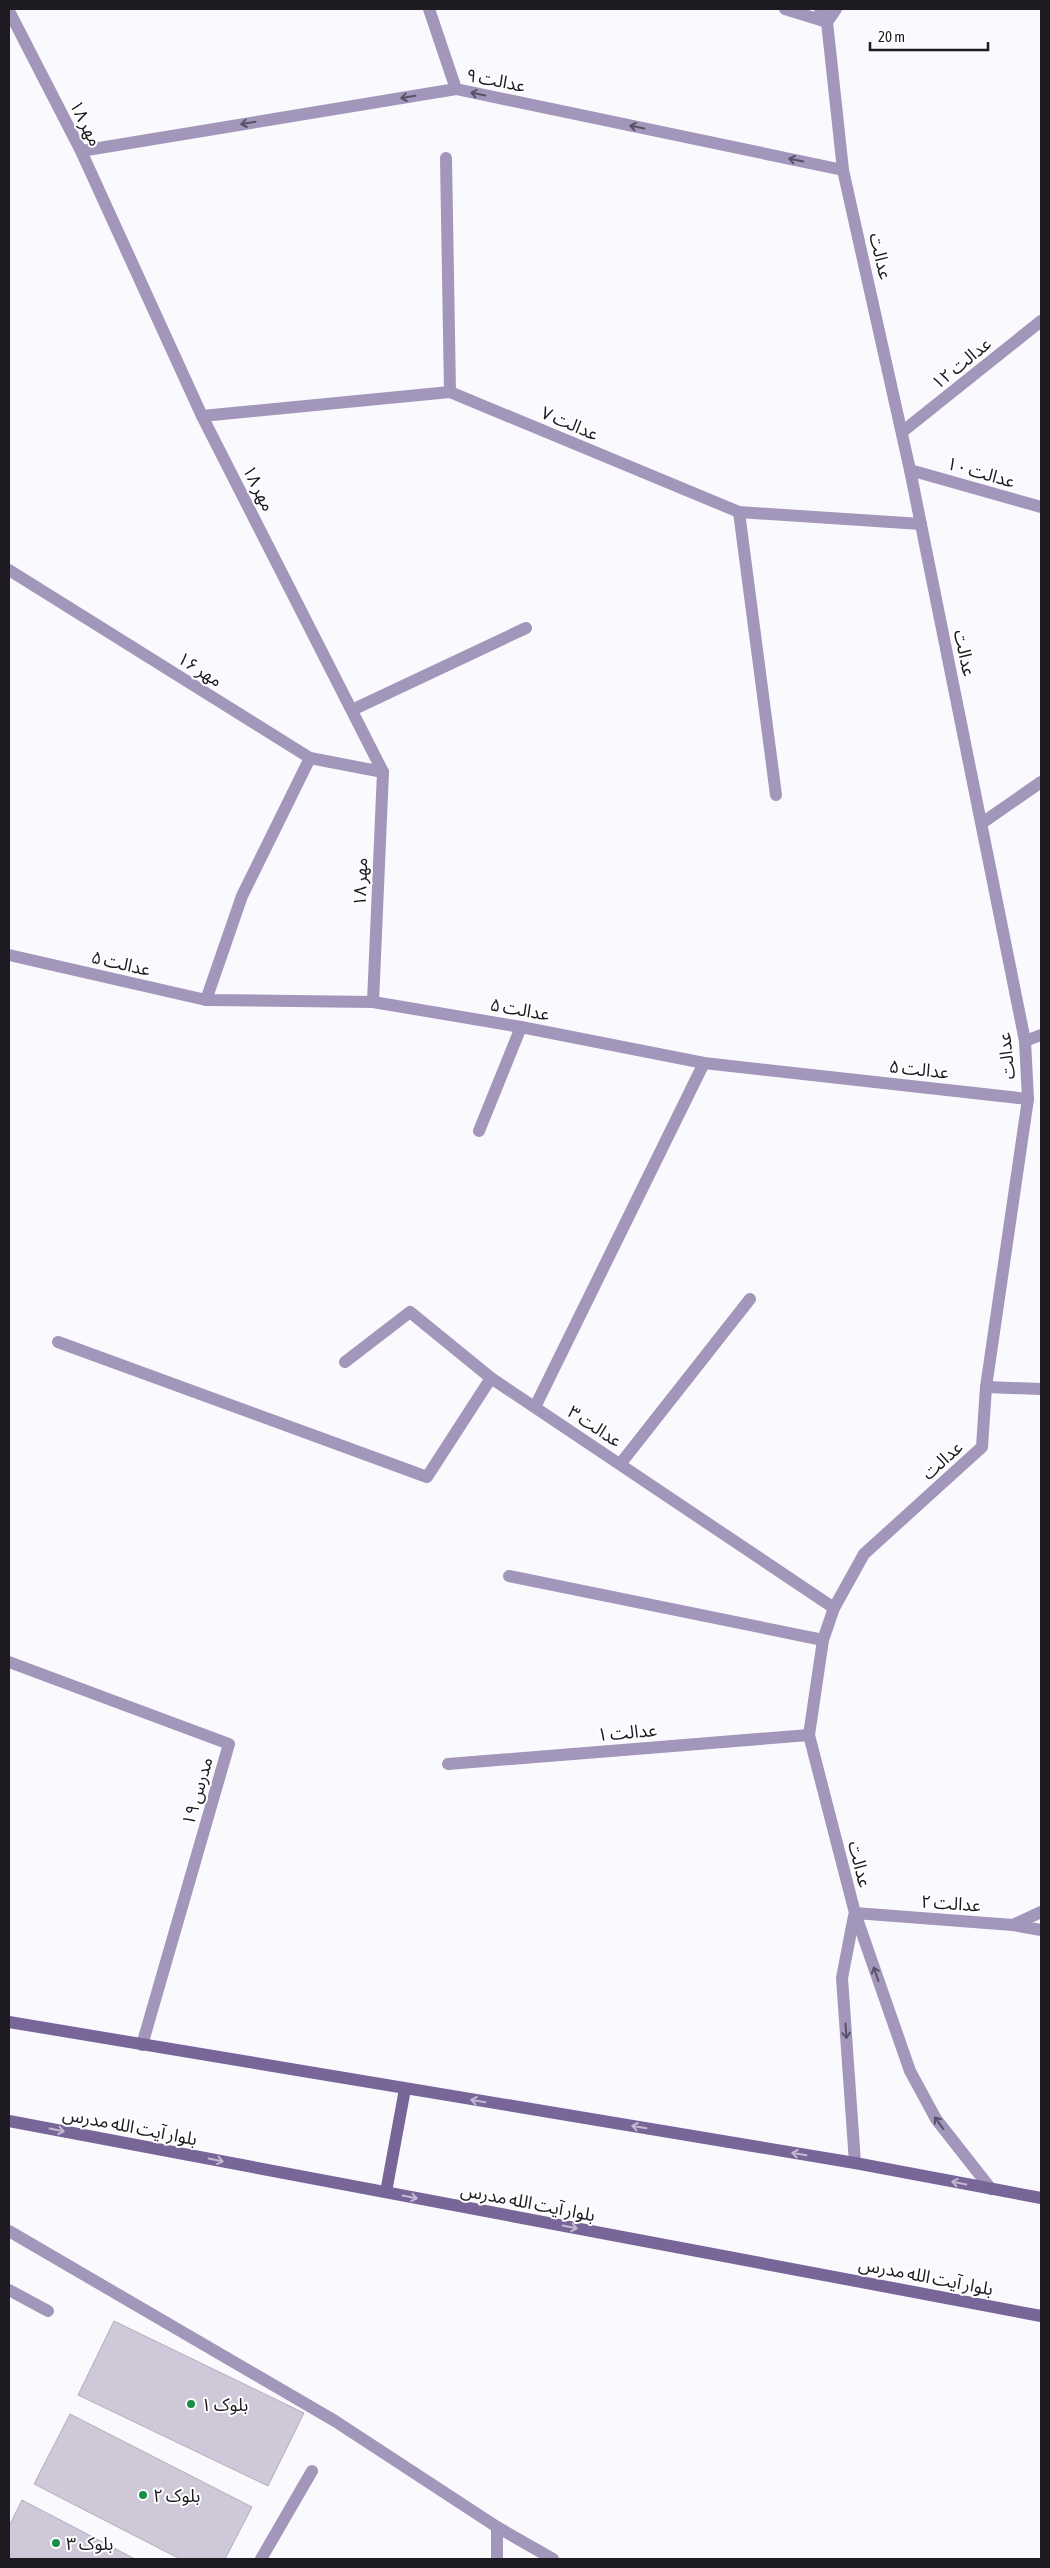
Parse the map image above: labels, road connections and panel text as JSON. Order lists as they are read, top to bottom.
{
  "streets": {
    "main road": ["بلوار آیت الله مدرس"],
    "street": [
      "عدالت ۹",
      "مهر ۱۸",
      "عدالت",
      "عدالت ۱۲",
      "عدالت ۷",
      "عدالت ۱۰",
      "مهر ۱۶",
      "عدالت ۵",
      "عدالت ۳",
      "عدالت ۱",
      "مدرس ۱۹",
      "عدالت ۲"
    ]
  },
  "crossings": [
    ["عدالت ۹", "مهر ۱۸"],
    ["عدالت ۹", "عدالت"],
    ["مهر ۱۸", "عدالت ۷"],
    ["مهر ۱۸", "مهر ۱۶"],
    ["مهر ۱۸", "عدالت ۵"],
    ["عدالت", "عدالت ۱۲"],
    ["عدالت", "عدالت ۷"],
    ["عدالت", "عدالت ۱۰"],
    ["عدالت", "عدالت ۵"],
    ["عدالت", "عدالت ۳"],
    ["عدالت", "عدالت ۱"],
    ["عدالت", "عدالت ۲"]
  ],
  "one_way": ["عدالت ۹"],
  "places": ["بلوک ۱", "بلوک ۲", "بلوک ۳"],
  "scale_bar": "20 m"
}
